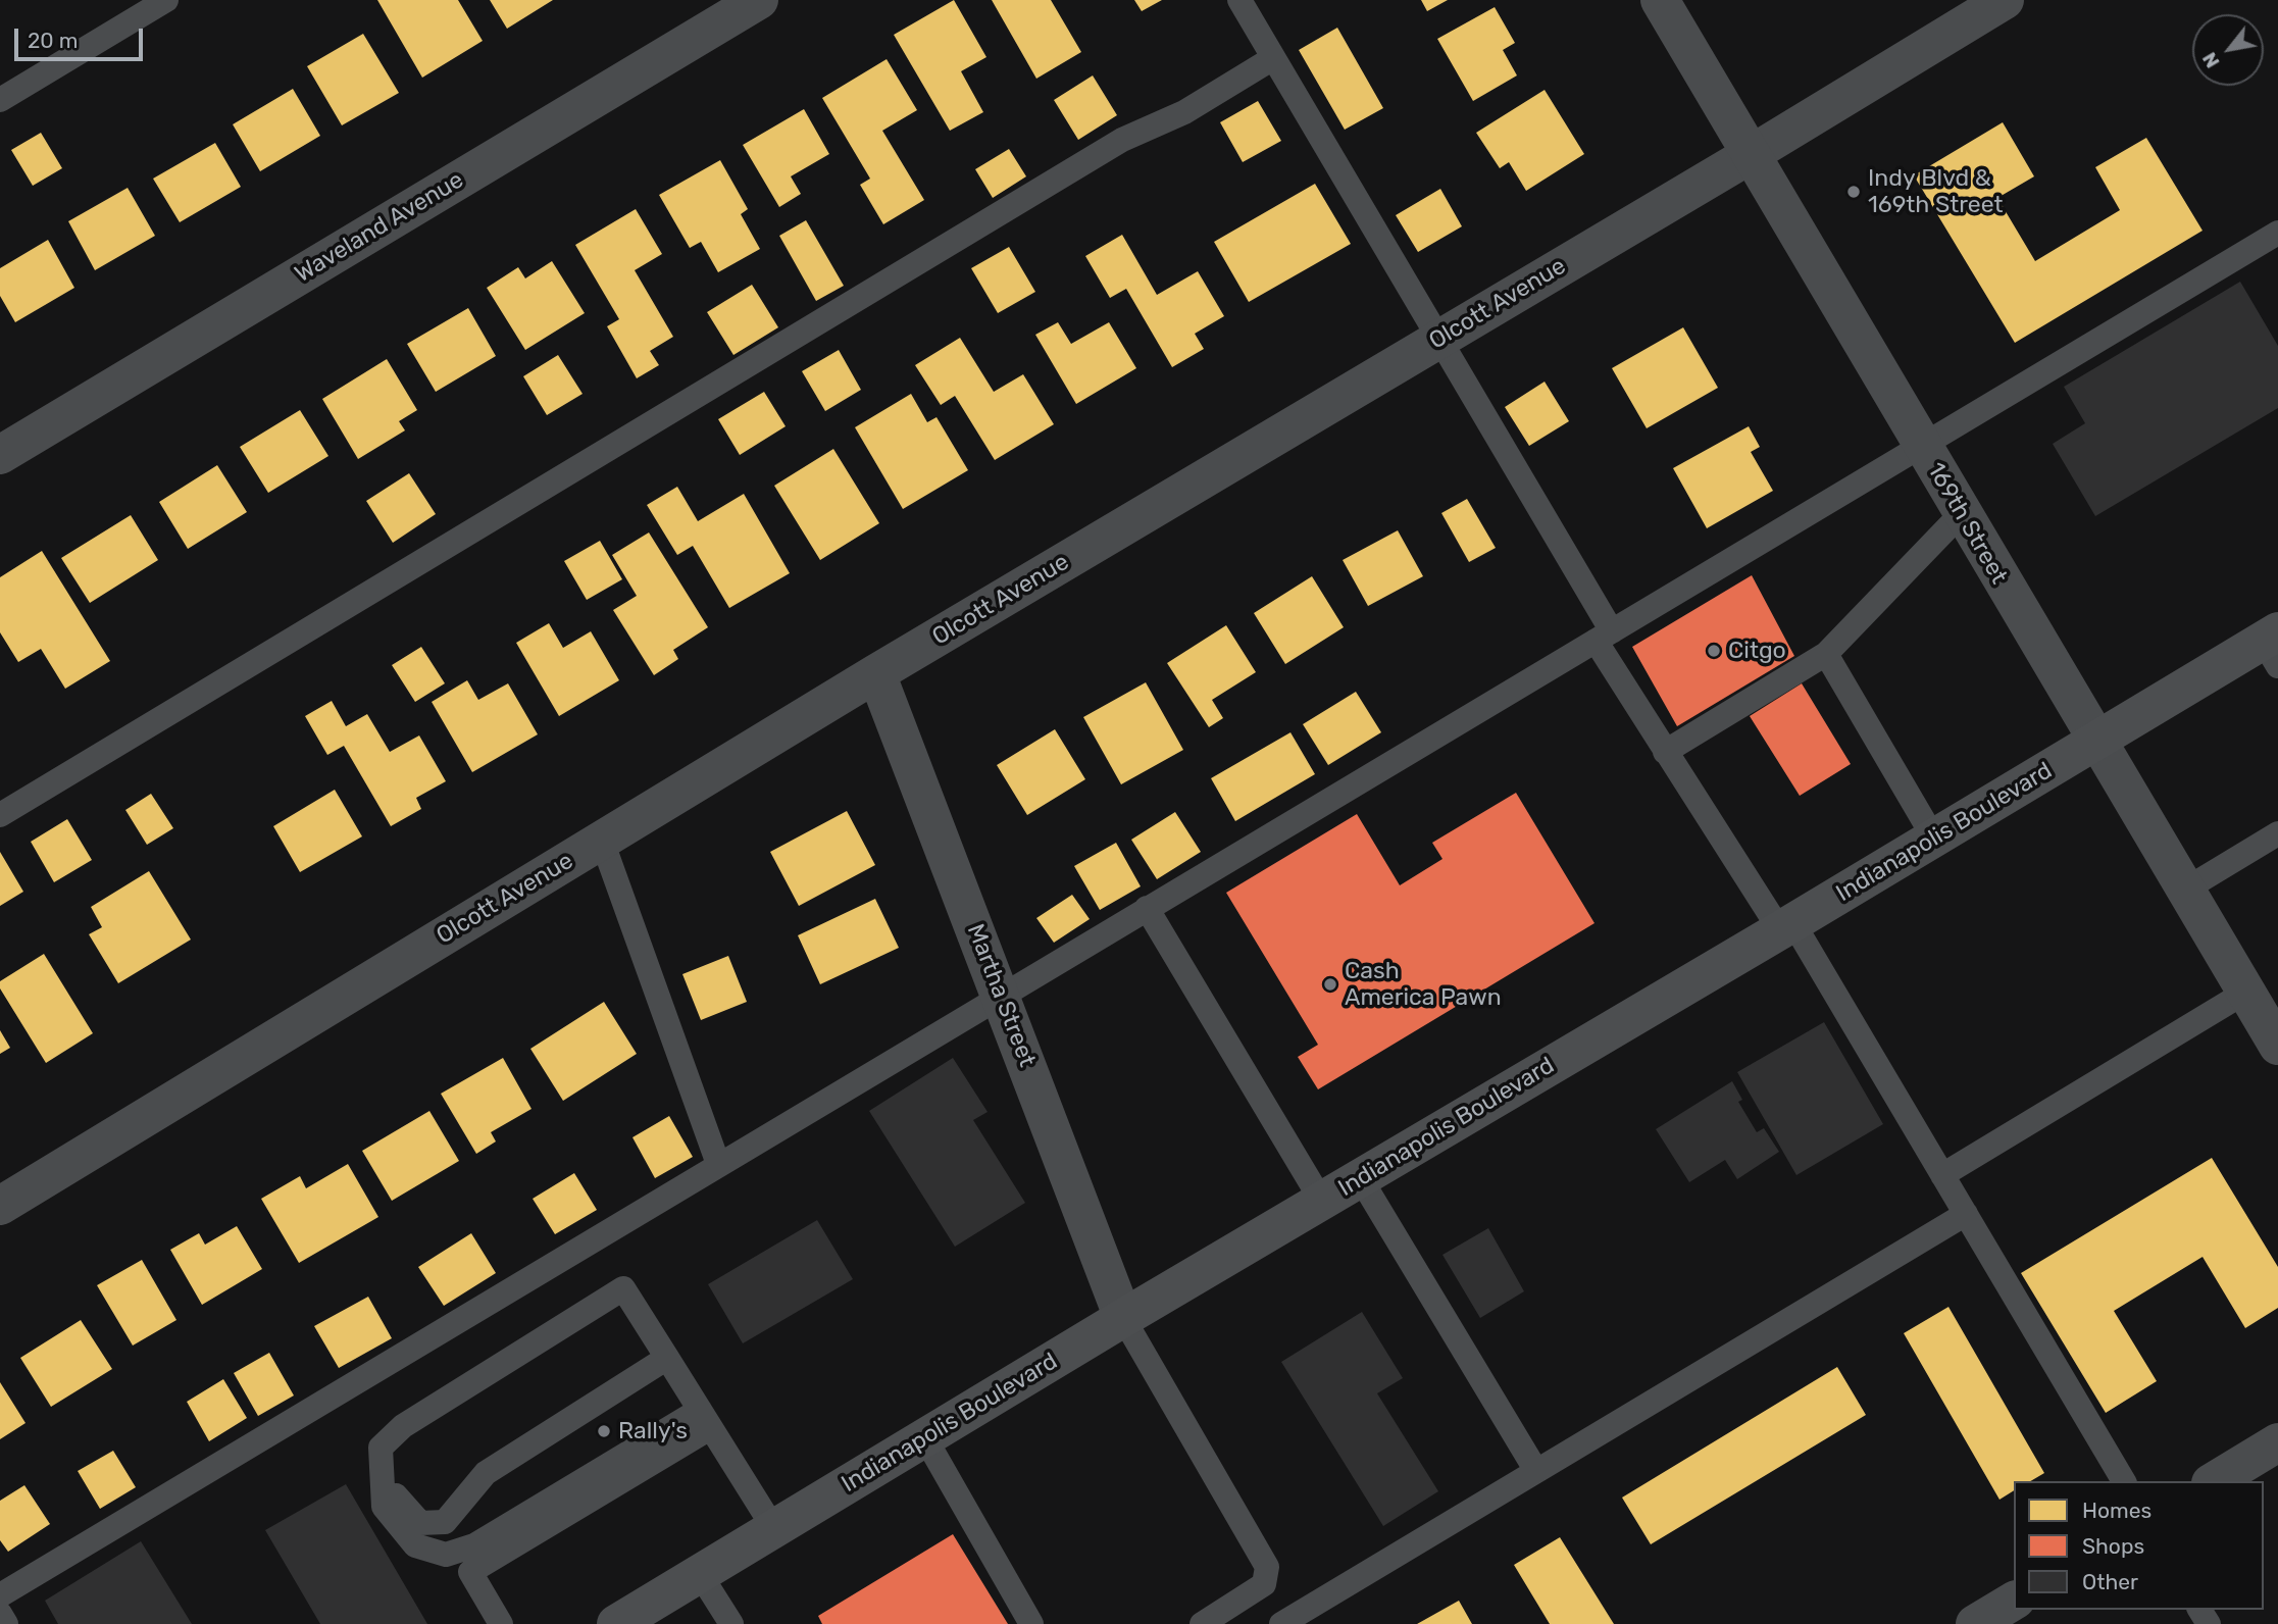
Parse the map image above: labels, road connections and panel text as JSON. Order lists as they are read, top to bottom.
{
  "streets": {
    "main road": ["Indianapolis Boulevard"],
    "street": [
      "Waveland Avenue",
      "Olcott Avenue",
      "169th Street",
      "Martha Street"
    ]
  },
  "crossings": [
    ["Olcott Avenue", "169th Street"],
    ["Olcott Avenue", "Martha Street"],
    ["169th Street", "Indianapolis Boulevard"],
    ["Indianapolis Boulevard", "Martha Street"]
  ],
  "places": [
    "Indy Blvd & 169th Street",
    "Citgo",
    "Cash America Pawn",
    "Rally's"
  ],
  "legend": ["Homes", "Shops", "Other"],
  "scale_bar": "20 m",
  "north": "bottom left"
}
